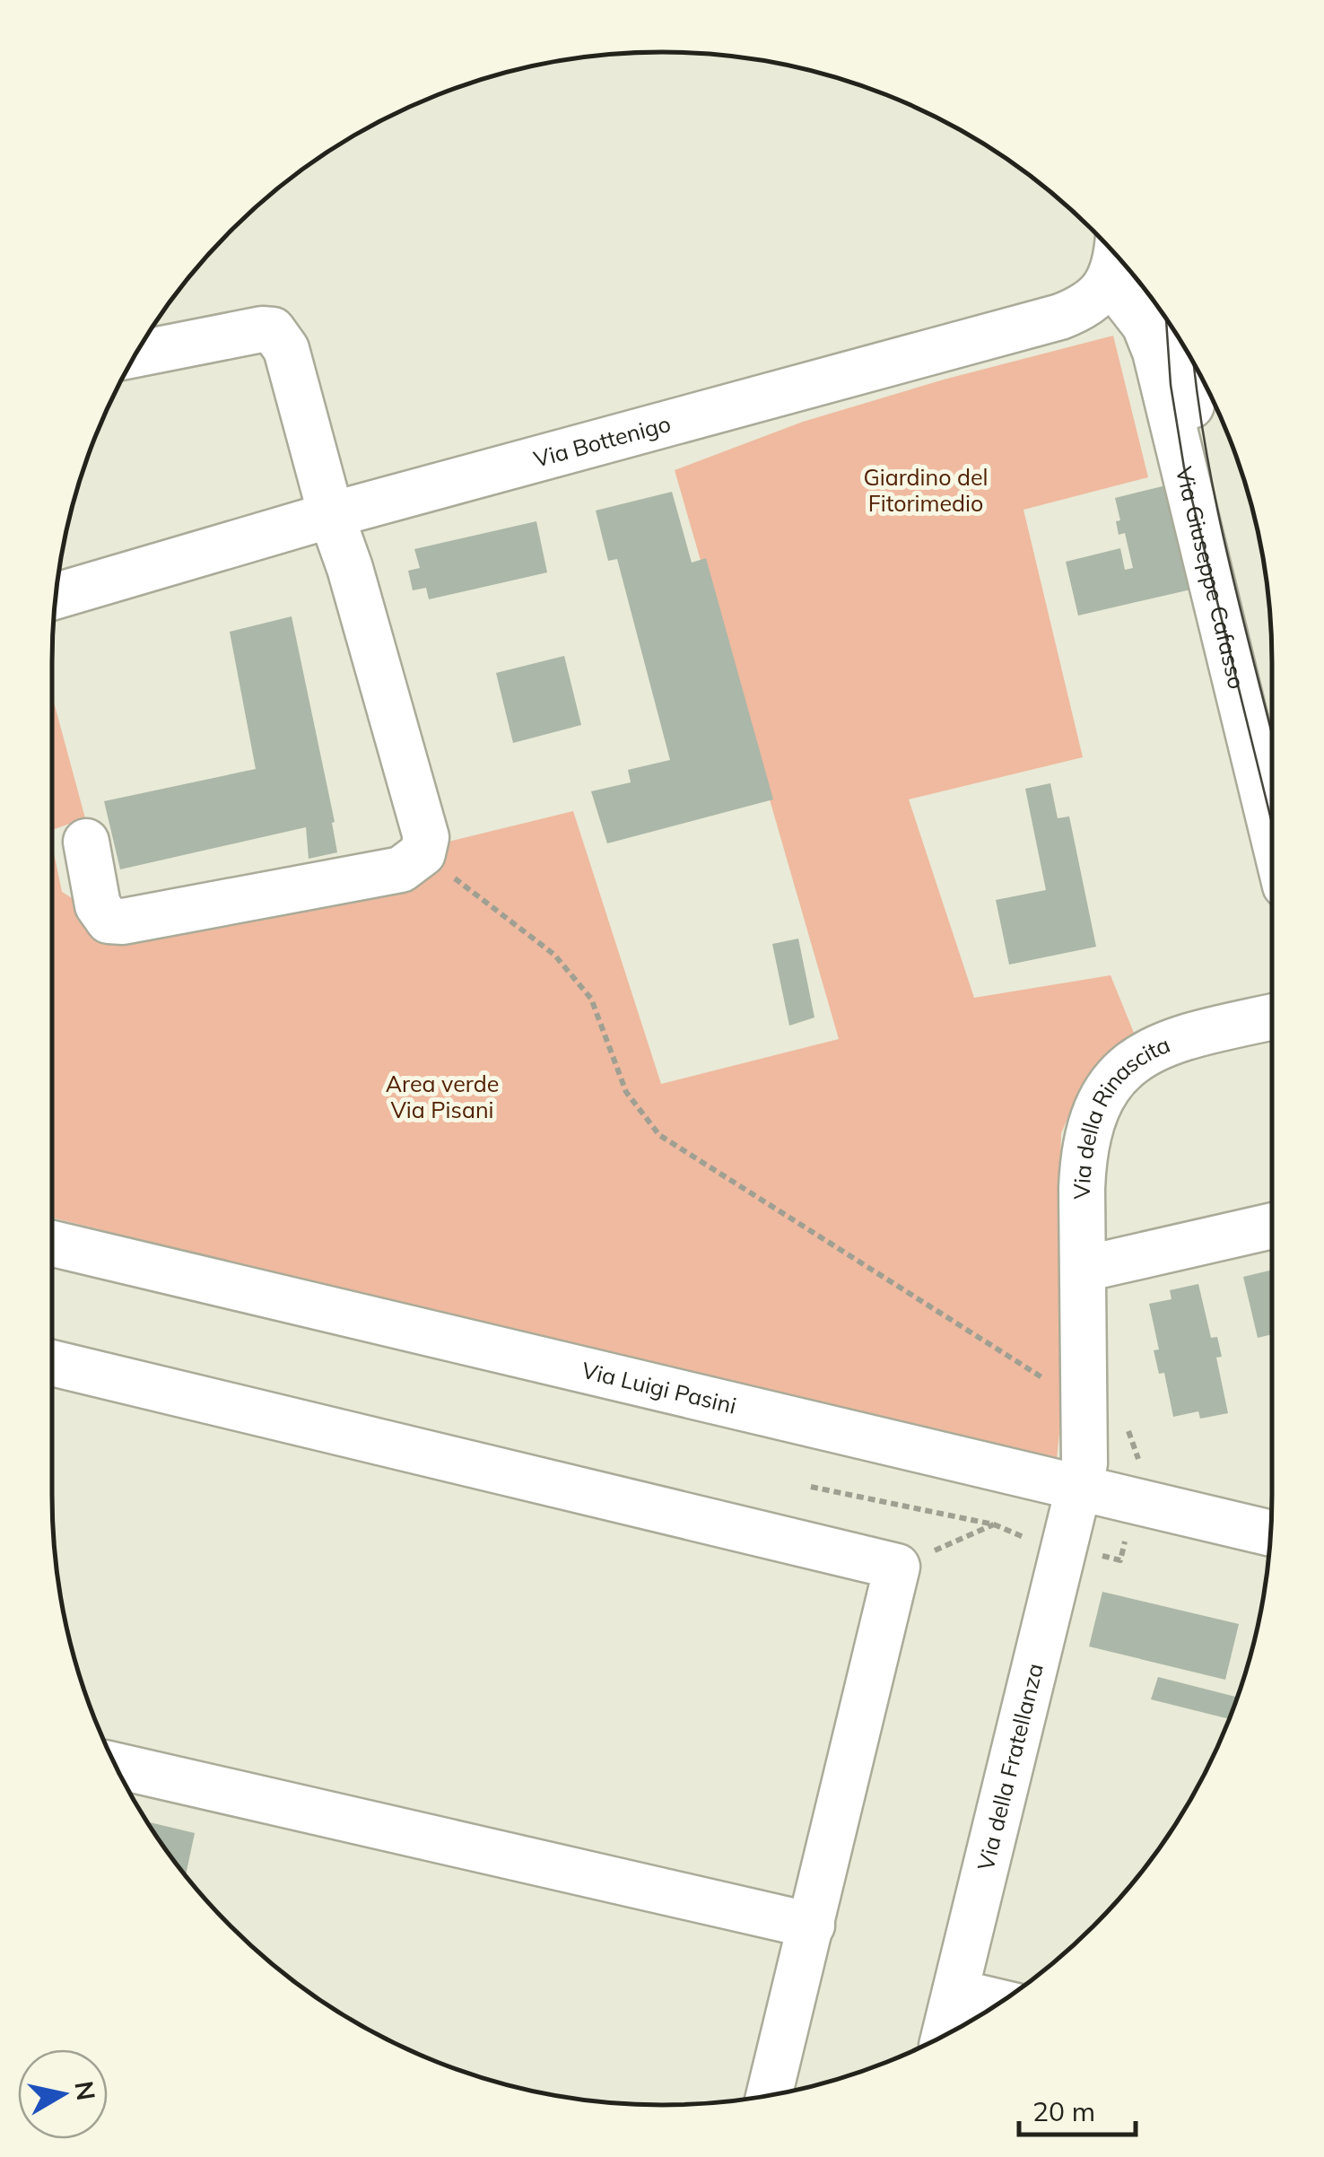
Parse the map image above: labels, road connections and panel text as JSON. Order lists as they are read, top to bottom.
{
  "streets": {
    "street": [
      "Via Bottenigo",
      "Via Giuseppe Cafasso",
      "Via della Rinascita",
      "Via Luigi Pasini",
      "Via della Fratellanza"
    ]
  },
  "crossings": [
    ["Via Bottenigo", "Via Giuseppe Cafasso"],
    ["Via della Rinascita", "Via Luigi Pasini"],
    ["Via della Rinascita", "Via della Fratellanza"],
    ["Via Luigi Pasini", "Via della Fratellanza"]
  ],
  "parks": ["Giardino del Fitorimedio", "Area verde Via Pisani"],
  "scale_bar": "20 m",
  "north": "right"
}
